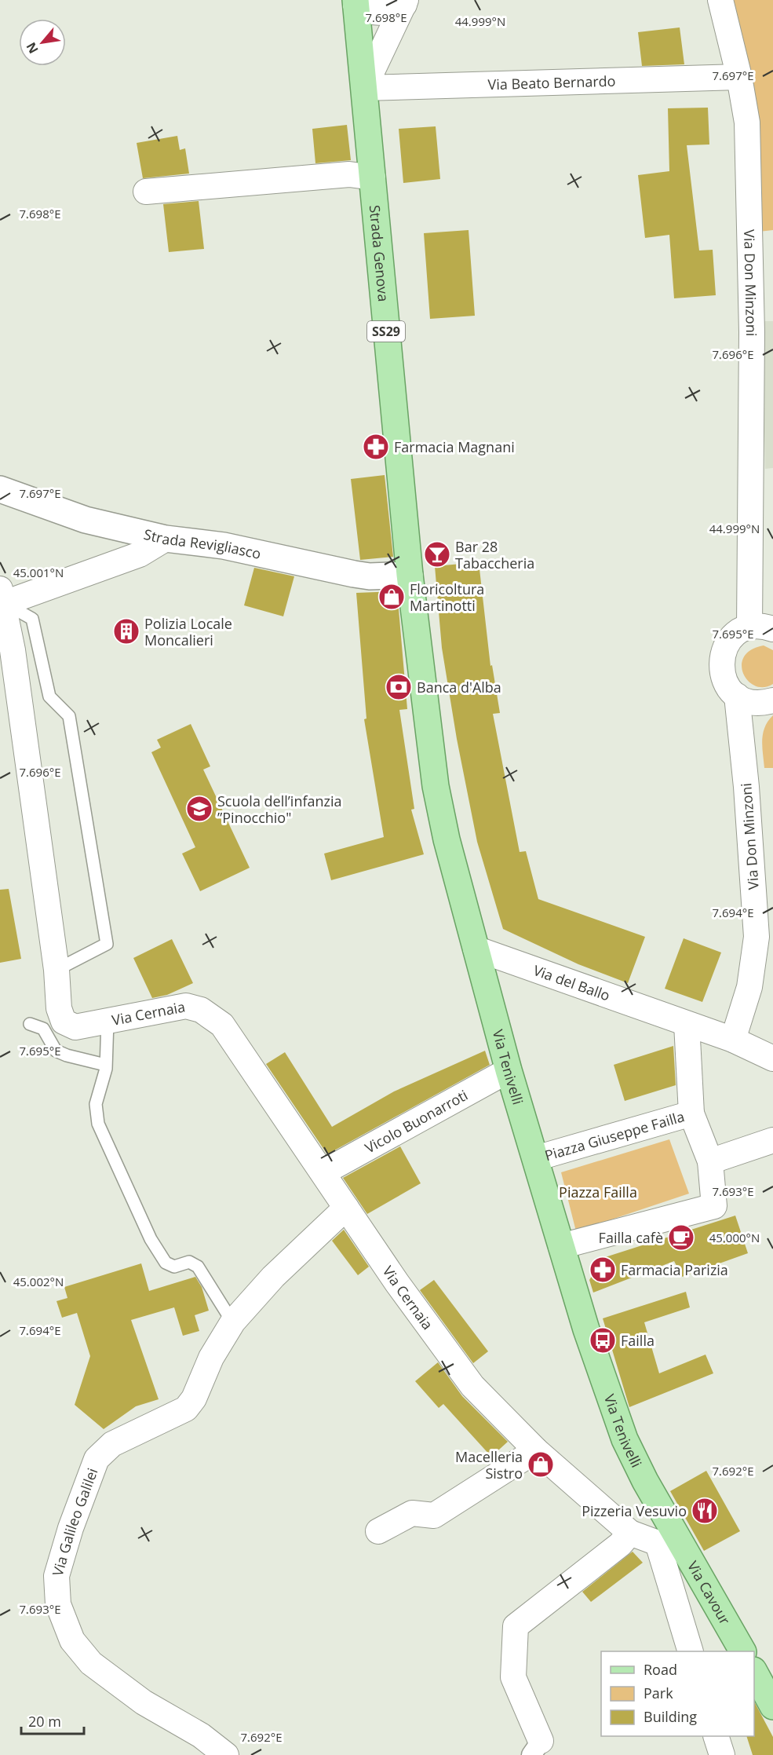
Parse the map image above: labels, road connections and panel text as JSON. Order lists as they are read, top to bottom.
{
  "streets": {
    "main road": [
      "Strada Genova",
      "SS29",
      "Via Tenivelli",
      "Via Cavour"
    ],
    "street": [
      "Via Beato Bernardo",
      "Via Don Minzoni",
      "Strada Revigliasco",
      "Via del Ballo",
      "Via Cernaia",
      "Vicolo Buonarroti",
      "Piazza Giuseppe Failla",
      "Via Galileo Galilei"
    ]
  },
  "crossings": [
    ["Via Beato Bernardo", "Strada Genova"],
    ["Via Beato Bernardo", "Via Don Minzoni"],
    ["Strada Genova", "Strada Revigliasco"],
    ["Strada Genova", "Via Tenivelli"],
    ["Via Don Minzoni", "Via del Ballo"],
    ["Strada Revigliasco", "Via Tenivelli"],
    ["Via del Ballo", "Via Tenivelli"],
    ["Via Cernaia", "Via Tenivelli"],
    ["Via Cernaia", "Vicolo Buonarroti"],
    ["Via Cernaia", "Via Galileo Galilei"],
    ["Via Cernaia", "Via Cavour"],
    ["Via Tenivelli", "Vicolo Buonarroti"],
    ["Via Tenivelli", "Piazza Giuseppe Failla"],
    ["Via Tenivelli", "Via Cavour"]
  ],
  "parks": ["Piazza Failla"],
  "places": {
    "pharmacy": ["Farmacia Magnani", "Farmacia Parizia"],
    "bar": ["Bar 28 Tabaccheria"],
    "shop": ["Floricoltura Martinotti", "Macelleria Sistro"],
    "building": ["Polizia Locale Moncalieri"],
    "bank": ["Banca d'Alba"],
    "school or university": ["Scuola dell’infanzia ”Pinocchio\""],
    "cafe": ["Failla cafè"],
    "bus stop": ["Failla"],
    "restaurant": ["Pizzeria Vesuvio"]
  },
  "legend": ["Road", "Park", "Building"],
  "scale_bar": "20 m",
  "north": "bottom left",
  "coordinates": [
    "7.698°E",
    "44.999°N",
    "7.697°E",
    "7.696°E",
    "45.001°N",
    "7.695°E",
    "7.694°E",
    "7.693°E",
    "45.000°N",
    "45.002°N",
    "7.692°E"
  ]
}
